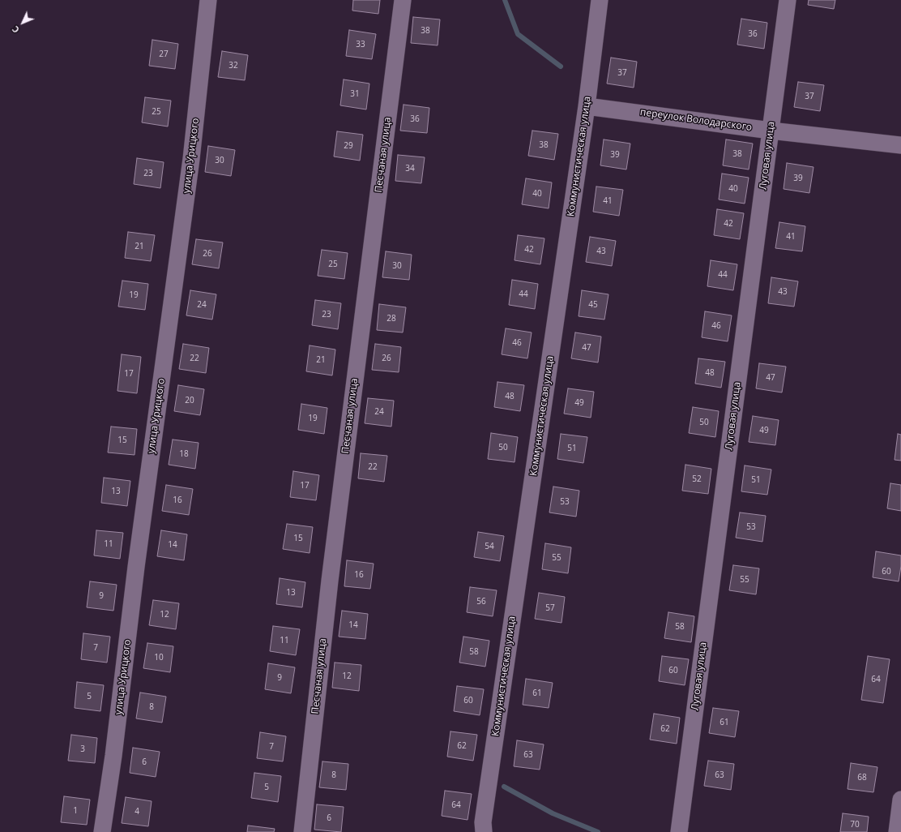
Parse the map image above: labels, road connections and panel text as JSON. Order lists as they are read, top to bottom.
{
  "streets": {
    "street": [
      "переулок Володарского",
      "Песчаная улица",
      "улица Урицкого",
      "Луговая улица",
      "Коммунистическая улица"
    ]
  },
  "crossings": [
    ["переулок Володарского", "Луговая улица"],
    ["переулок Володарского", "Коммунистическая улица"]
  ],
  "house_numbers": [
    "38",
    "36",
    "33",
    "27",
    "32",
    "37",
    "31",
    "37",
    "25",
    "36",
    "38",
    "29",
    "38",
    "39",
    "30",
    "34",
    "23",
    "39",
    "40",
    "40",
    "41",
    "42",
    "41",
    "21",
    "42",
    "43",
    "26",
    "25",
    "30",
    "44",
    "43",
    "44",
    "19",
    "24",
    "45",
    "23",
    "28",
    "46",
    "46",
    "47",
    "22",
    "26",
    "21",
    "48",
    "17",
    "47",
    "48",
    "20",
    "49",
    "24",
    "19",
    "50",
    "49",
    "15",
    "50",
    "51",
    "18",
    "22",
    "52",
    "51",
    "17",
    "13",
    "16",
    "53",
    "53",
    "15",
    "11",
    "14",
    "54",
    "55",
    "60",
    "16",
    "55",
    "13",
    "9",
    "56",
    "57",
    "12",
    "14",
    "58",
    "11",
    "7",
    "58",
    "10",
    "60",
    "12",
    "9",
    "64",
    "61",
    "5",
    "60",
    "8",
    "61",
    "62",
    "62",
    "7",
    "3",
    "63",
    "6",
    "8",
    "63",
    "68",
    "5",
    "64",
    "1",
    "4",
    "6",
    "70"
  ],
  "north": "bottom left"
}
